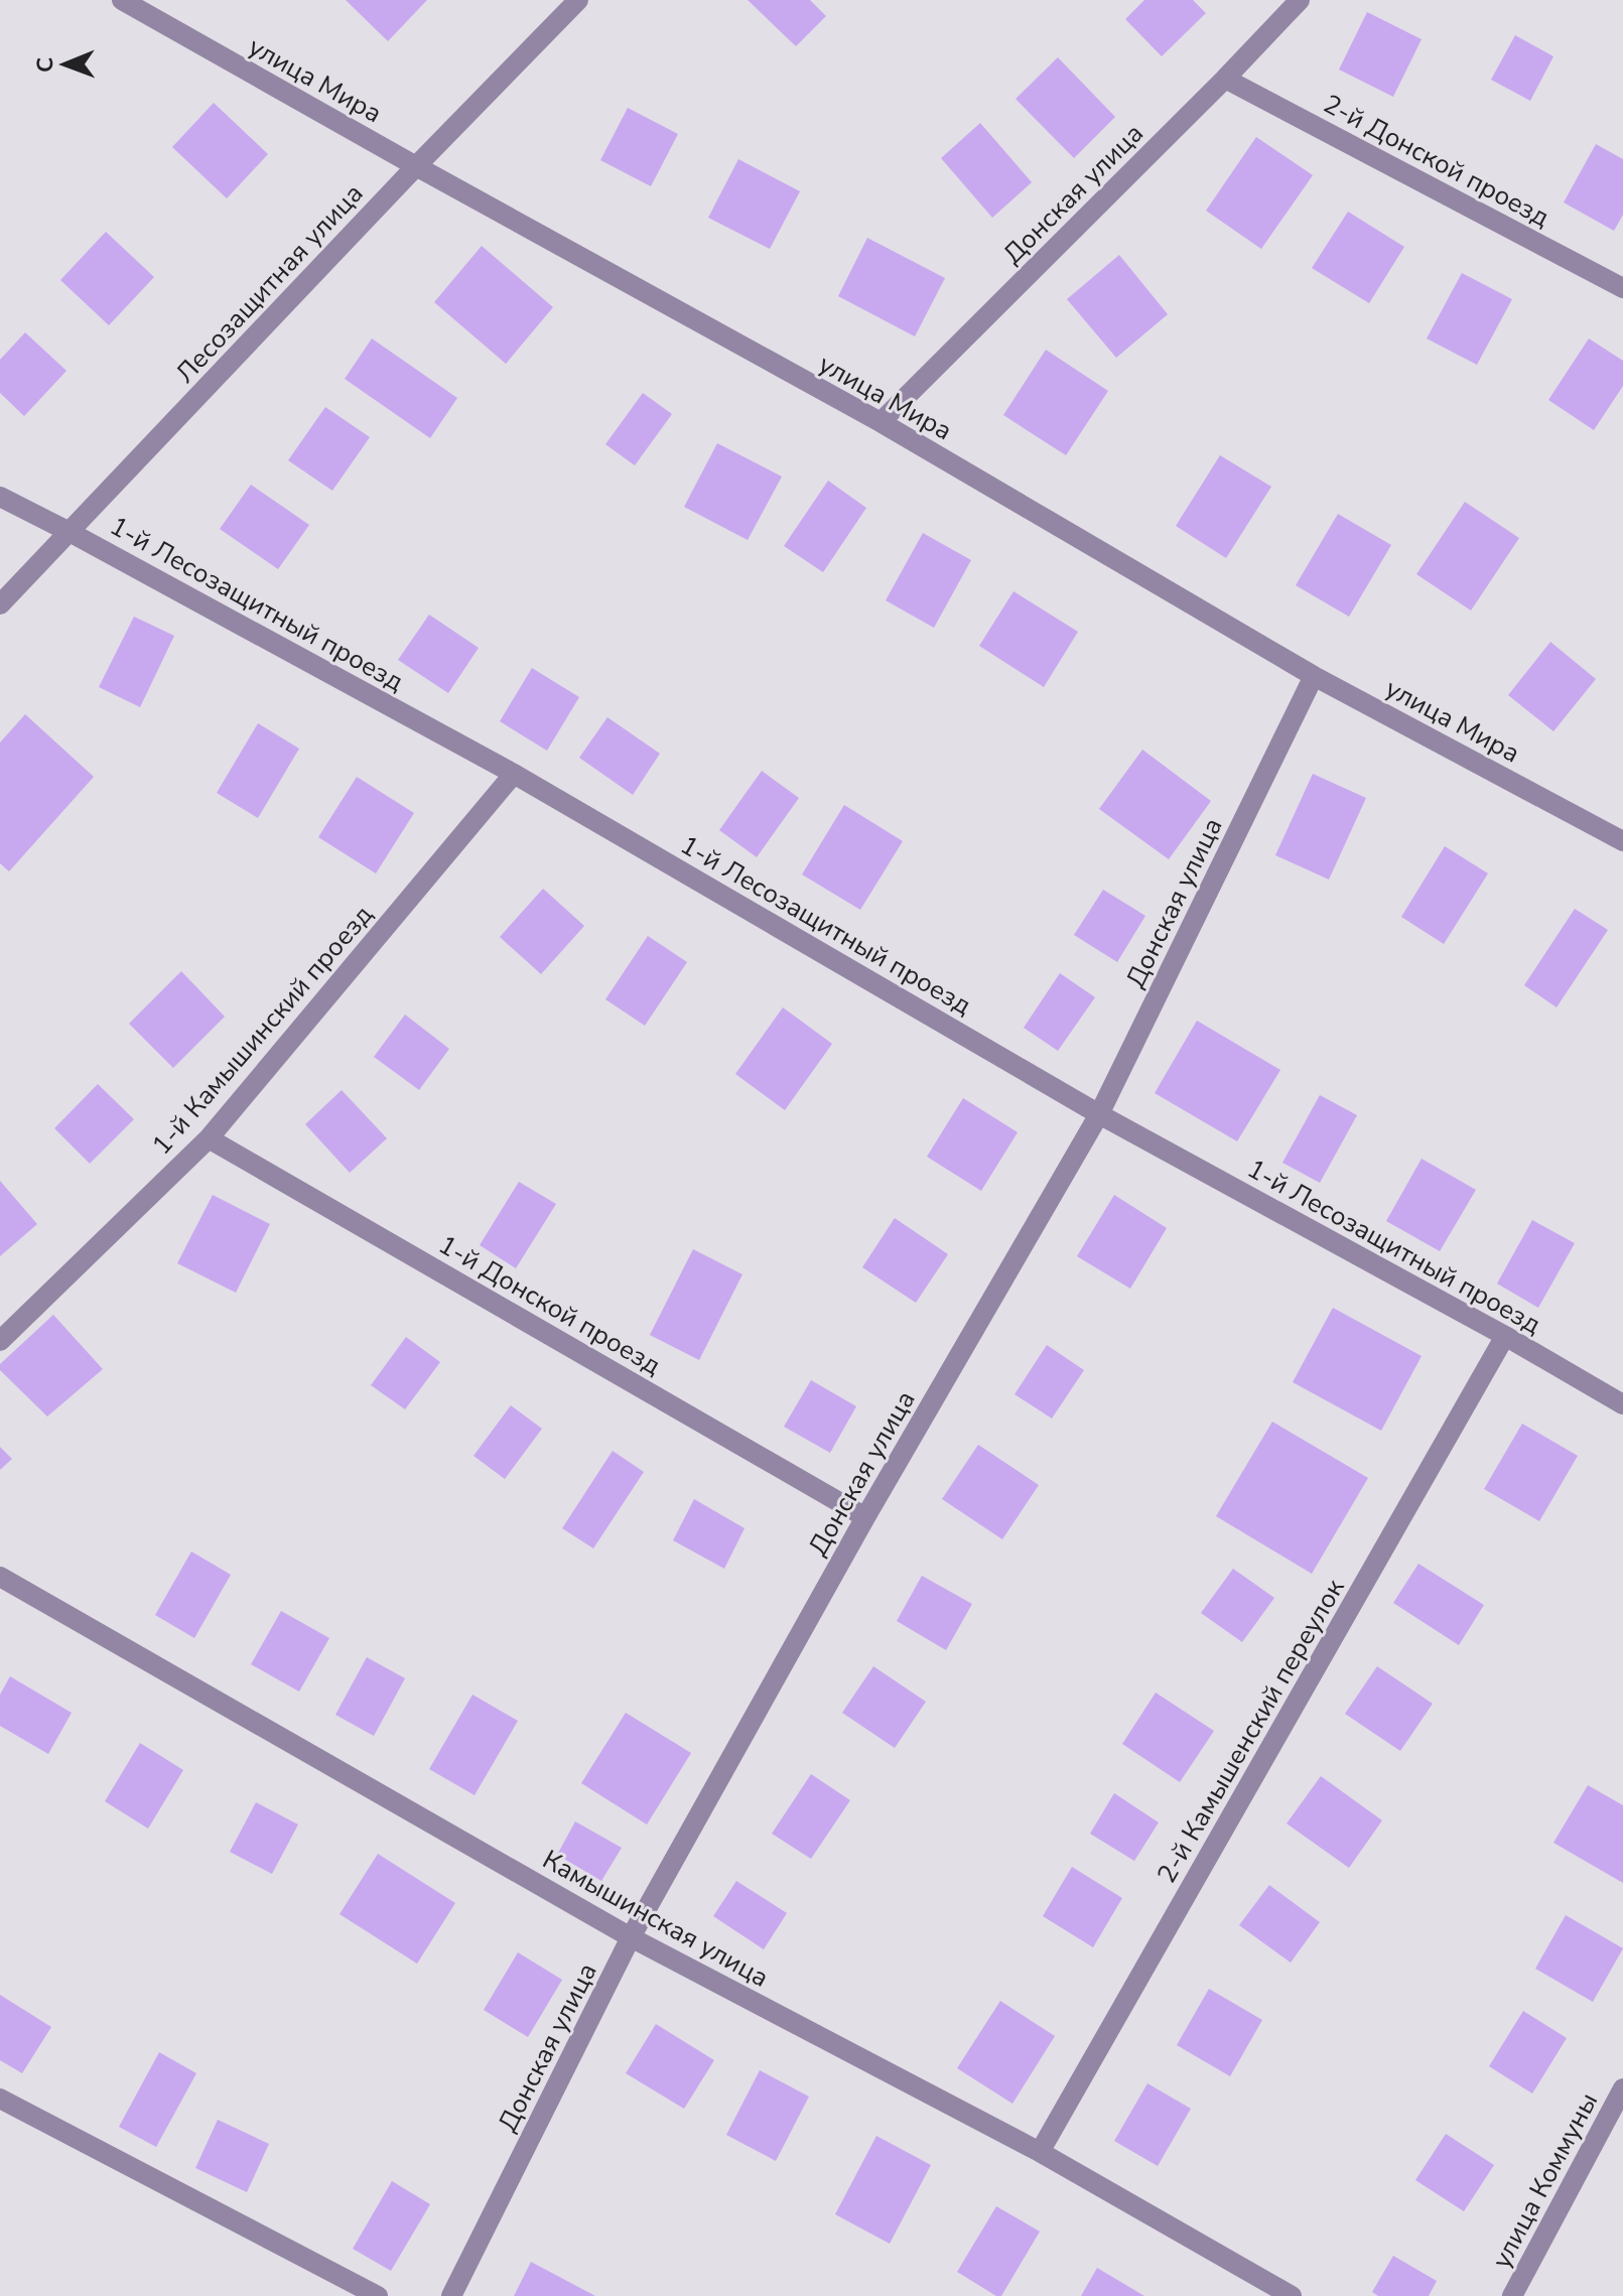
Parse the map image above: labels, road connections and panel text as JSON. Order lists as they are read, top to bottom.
{
  "streets": {
    "street": [
      "улица Мира",
      "2-й Донской проезд",
      "Донская улица",
      "Лесозащитная улица",
      "1-й Лесозащитный проезд",
      "1-й Камышинский проезд",
      "1-й Донской проезд",
      "2-й Камышенский переулок",
      "Камышинская улица",
      "улица Коммуны"
    ]
  },
  "crossings": [
    ["улица Мира", "Донская улица"],
    ["улица Мира", "Лесозащитная улица"],
    ["2-й Донской проезд", "Донская улица"],
    ["Донская улица", "1-й Лесозащитный проезд"],
    ["Донская улица", "1-й Донской проезд"],
    ["Донская улица", "Камышинская улица"],
    ["Лесозащитная улица", "1-й Лесозащитный проезд"],
    ["1-й Лесозащитный проезд", "1-й Камышинский проезд"],
    ["1-й Лесозащитный проезд", "2-й Камышенский переулок"],
    ["1-й Камышинский проезд", "1-й Донской проезд"],
    ["2-й Камышенский переулок", "Камышинская улица"]
  ],
  "north": "left"
}
